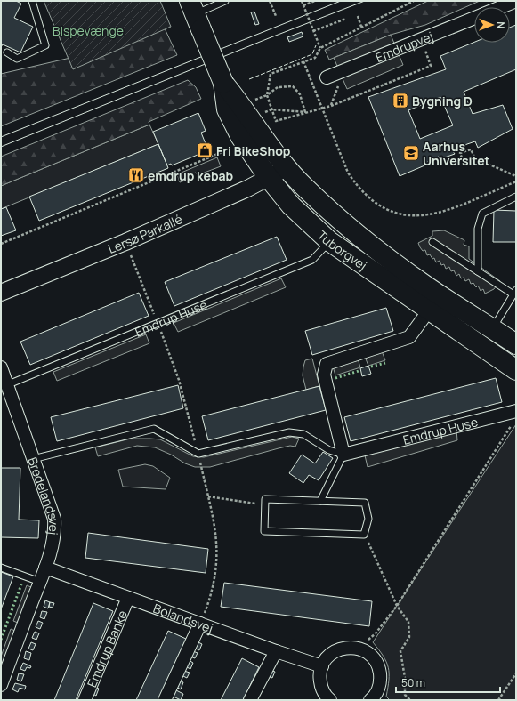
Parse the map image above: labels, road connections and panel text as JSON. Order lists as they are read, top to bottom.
{
  "streets": {
    "main road": ["Tuborgvej"],
    "street": [
      "Emdrupvej",
      "Lersø Parkallé",
      "Emdrup Huse",
      "Bredelandsvej",
      "Bolandsvej",
      "Emdrup Banke"
    ]
  },
  "crossings": [
    ["Lersø Parkallé", "Tuborgvej"],
    ["Tuborgvej", "Emdrup Huse"],
    ["Emdrup Huse", "Bredelandsvej"],
    ["Bredelandsvej", "Bolandsvej"],
    ["Bolandsvej", "Emdrup Banke"]
  ],
  "parks": ["Bispevænge"],
  "places": {
    "building": ["Bygning D"],
    "shop": ["Fri BikeShop"],
    "school or university": ["Aarhus Universitet"],
    "restaurant": ["emdrup kebab"]
  },
  "scale_bar": "50 m",
  "north": "right"
}
